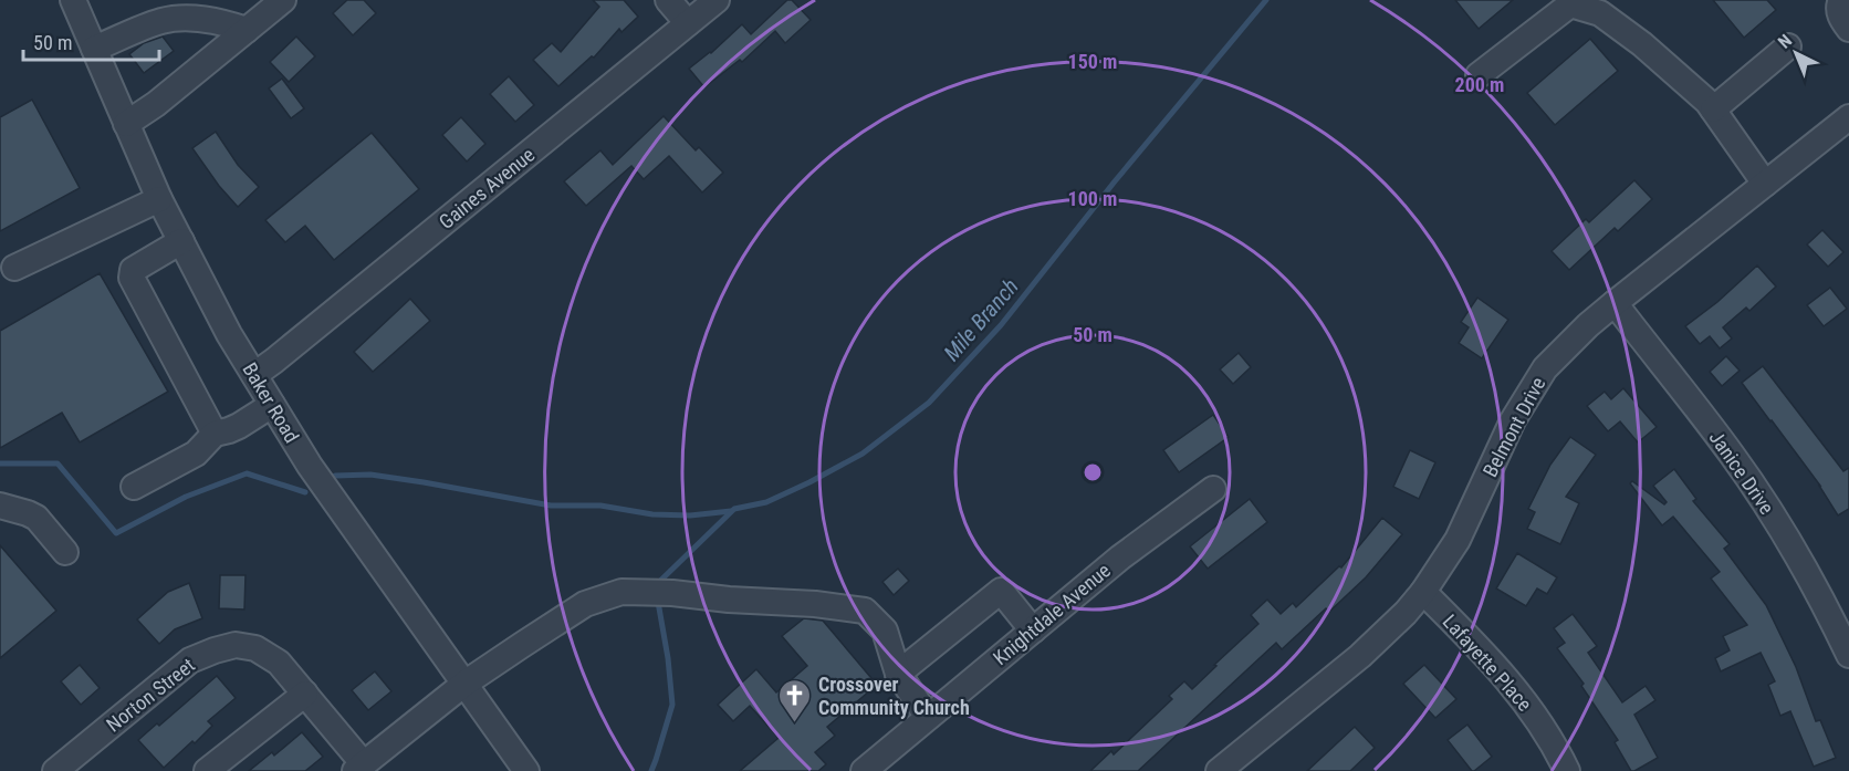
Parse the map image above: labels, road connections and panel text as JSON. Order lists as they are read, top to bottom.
{
  "streets": {
    "street": [
      "Gaines Avenue",
      "Baker Road",
      "Belmont Drive",
      "Janice Drive",
      "Knightdale Avenue",
      "Lafayette Place",
      "Norton Street"
    ]
  },
  "crossings": [
    ["Gaines Avenue", "Baker Road"],
    ["Belmont Drive", "Janice Drive"],
    ["Belmont Drive", "Lafayette Place"]
  ],
  "water": ["Mile Branch"],
  "places": {
    "church": ["Crossover Community Church"]
  },
  "scale_bar": "50 m",
  "north": "top left",
  "rings": [
    "150 m",
    "200 m",
    "100 m",
    "50 m"
  ]
}
